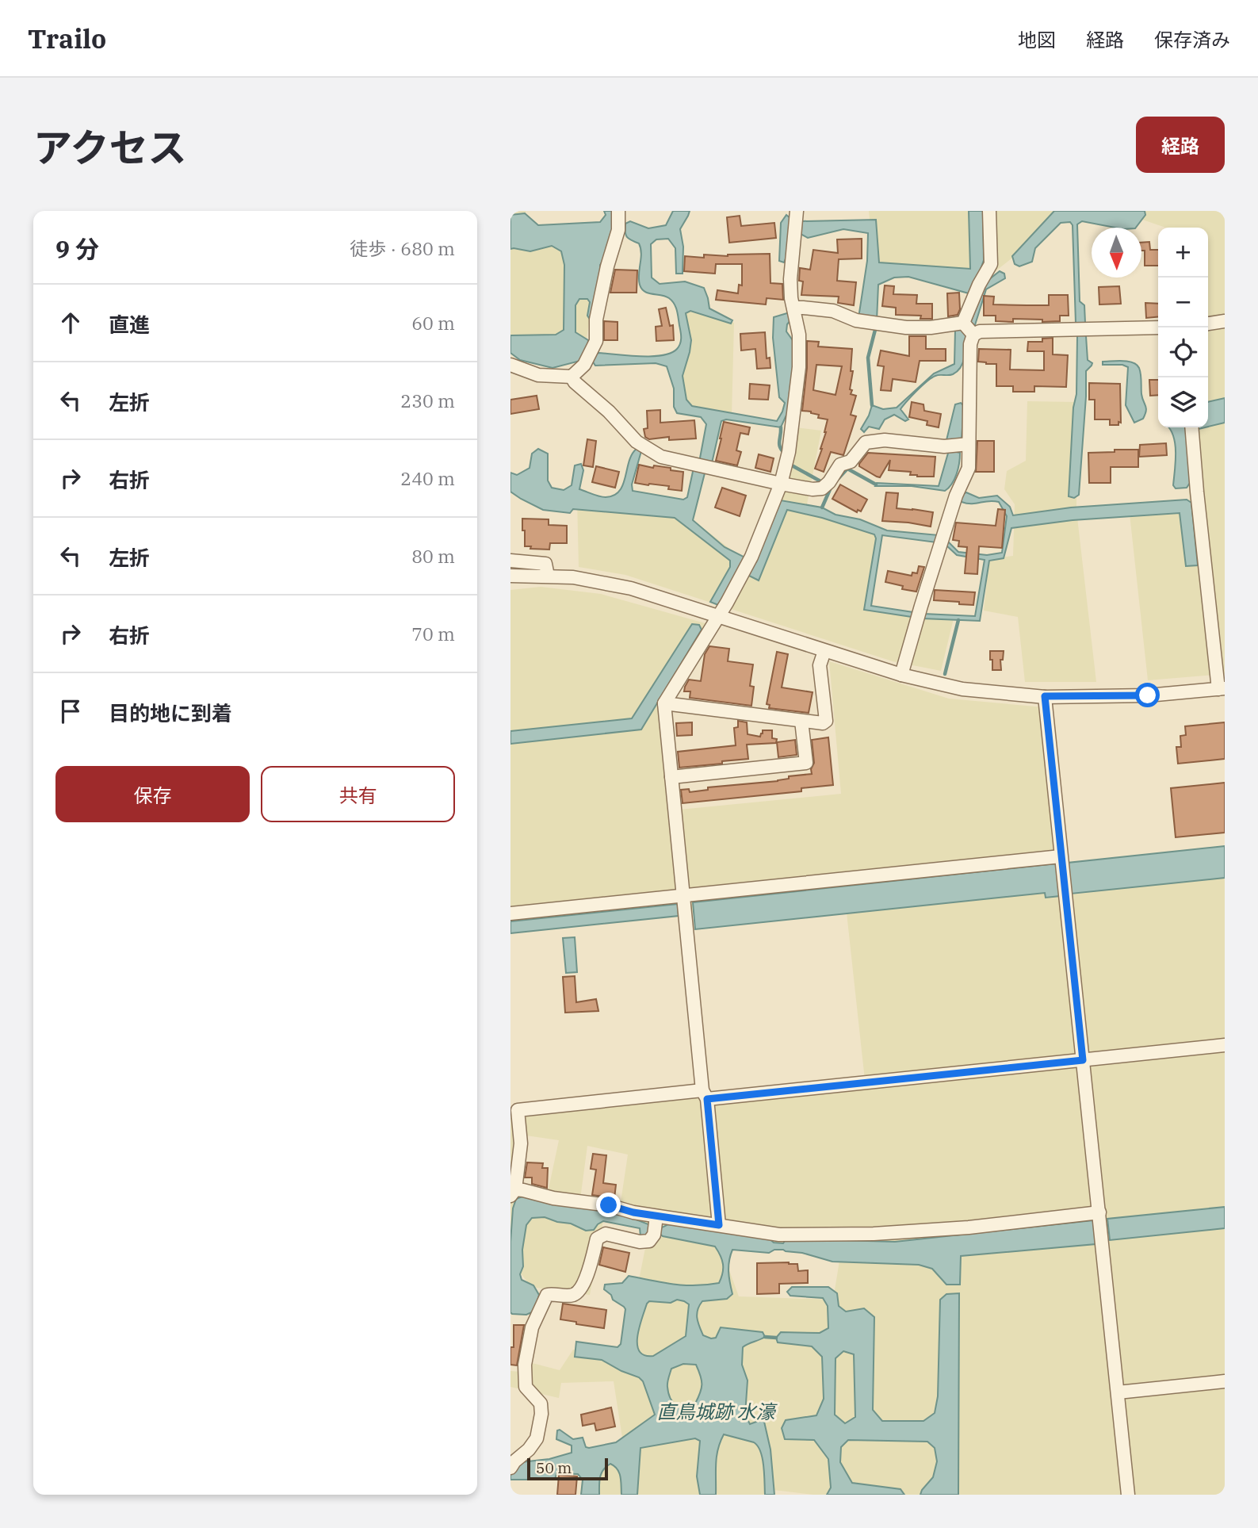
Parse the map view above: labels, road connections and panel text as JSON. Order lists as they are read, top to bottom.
{
  "water": ["直鳥城跡 水濠"],
  "scale_bar": "50 m",
  "north": "bottom",
  "page": {
    "header": "Trailo",
    "nav": ["地図", "経路", "保存済み"],
    "title": "アクセス",
    "buttons": [
      "経路",
      ["保存", "共有"]
    ],
    "heading": ["9 分", "徒歩 · 680 m"],
    "map_buttons": ["+", "−"],
    "list": [
      ["直進", "60 m"],
      ["左折", "230 m"],
      ["右折", "240 m"],
      ["左折", "80 m"],
      ["右折", "70 m"],
      "目的地に到着"
    ],
    "scale": "50 m"
  }
}
